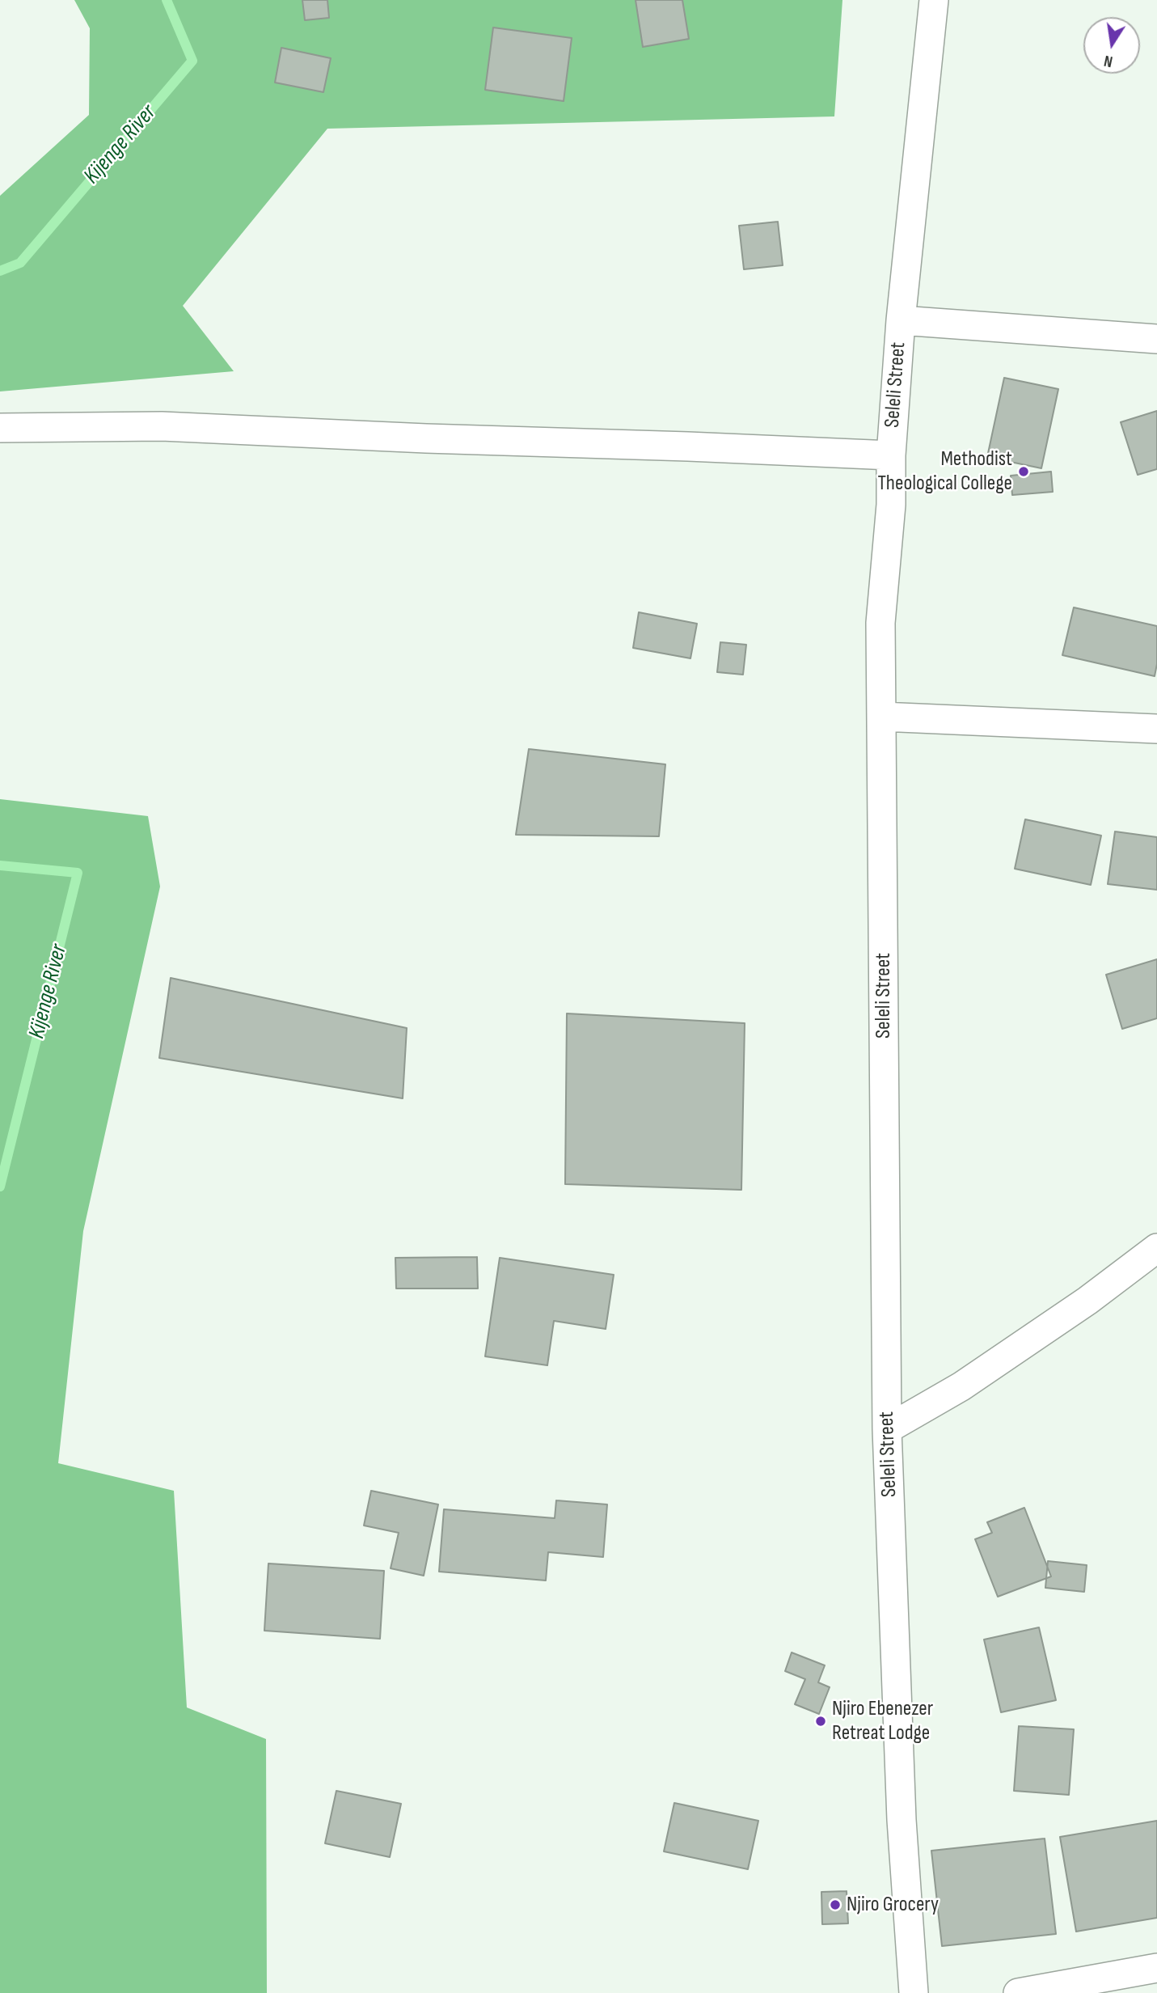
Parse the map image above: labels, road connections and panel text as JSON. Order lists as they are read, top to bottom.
{
  "streets": {
    "street": ["Seleli Street"]
  },
  "water": ["Kijenge River"],
  "places": ["Methodist Theological College", "Njiro Ebenezer Retreat Lodge", "Njiro Grocery"],
  "north": "bottom"
}
